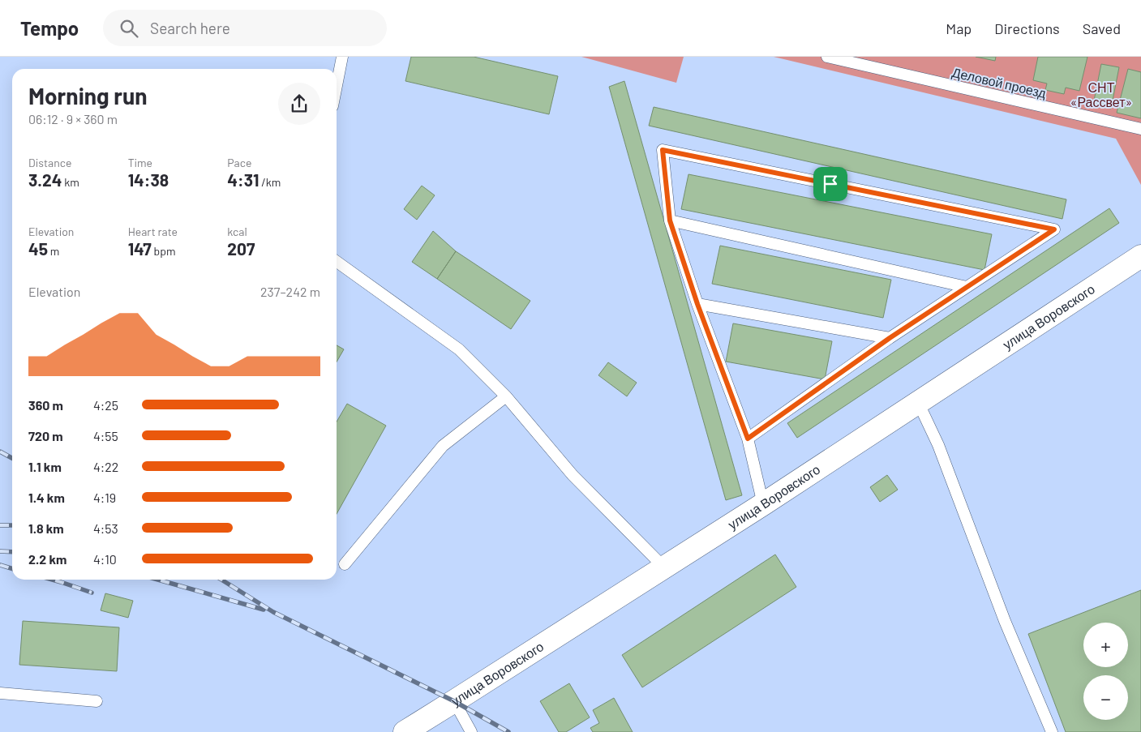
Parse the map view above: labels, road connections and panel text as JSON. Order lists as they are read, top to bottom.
{
  "streets": {
    "street": ["улица Воровского"],
    "lane": ["Деловой проезд"]
  },
  "parks": ["СНТ «Рассвет»"],
  "page": {
    "header": "Tempo",
    "search": "Search here",
    "nav": ["Map", "Directions", "Saved"],
    "heading": ["Morning run", "06:12 · 9 × 360 m"],
    "stats": [
      ["Distance", "3.24 km"],
      ["Time", "14:38"],
      ["Pace", "4:31 /km"],
      ["Elevation", "45 m"],
      ["Heart rate", "147 bpm"],
      ["kcal", "207"]
    ],
    "chart": ["Elevation", "237–242 m"],
    "list": [
      {
        "name": "360 m",
        "note": "4:25"
      },
      {
        "name": "720 m",
        "note": "4:55"
      },
      {
        "name": "1.1 km",
        "note": "4:22"
      },
      {
        "name": "1.4 km",
        "note": "4:19"
      },
      {
        "name": "1.8 km",
        "note": "4:53"
      },
      {
        "name": "2.2 km",
        "note": "4:10"
      }
    ],
    "map_buttons": ["+", "−"]
  }
}
